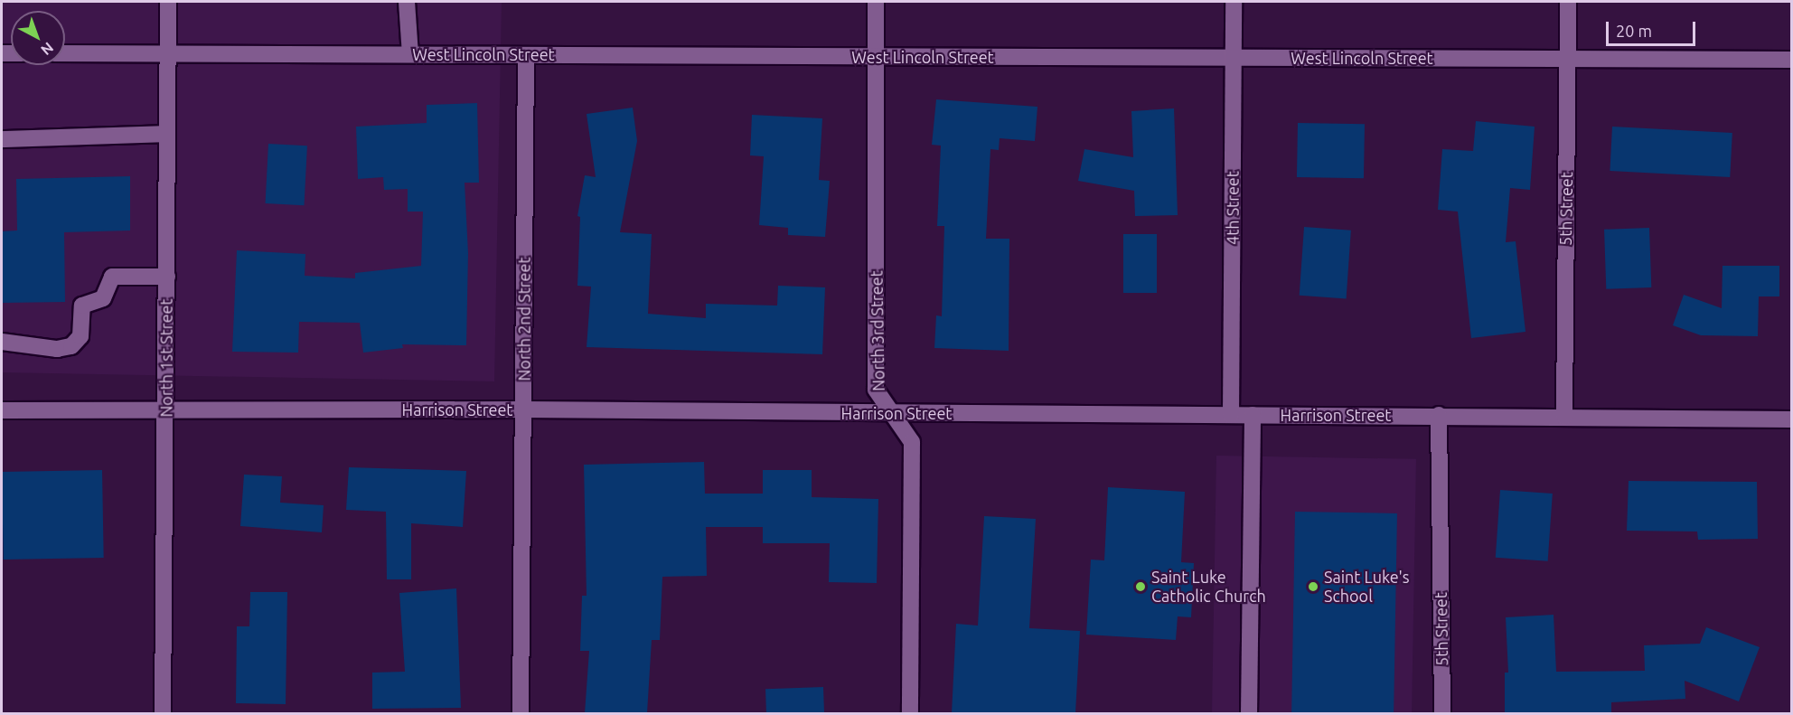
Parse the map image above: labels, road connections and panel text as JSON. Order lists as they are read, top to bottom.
{
  "streets": {
    "street": [
      "West Lincoln Street",
      "4th Street",
      "5th Street",
      "North 2nd Street",
      "North 3rd Street",
      "North 1st Street",
      "Harrison Street"
    ]
  },
  "crossings": [
    ["West Lincoln Street", "4th Street"],
    ["West Lincoln Street", "5th Street"],
    ["West Lincoln Street", "North 2nd Street"],
    ["West Lincoln Street", "North 3rd Street"],
    ["West Lincoln Street", "North 1st Street"],
    ["4th Street", "Harrison Street"],
    ["5th Street", "Harrison Street"],
    ["North 2nd Street", "Harrison Street"],
    ["North 3rd Street", "Harrison Street"],
    ["North 1st Street", "Harrison Street"]
  ],
  "places": ["Saint Luke Catholic Church", "Saint Luke's School"],
  "scale_bar": "20 m",
  "north": "bottom right"
}
